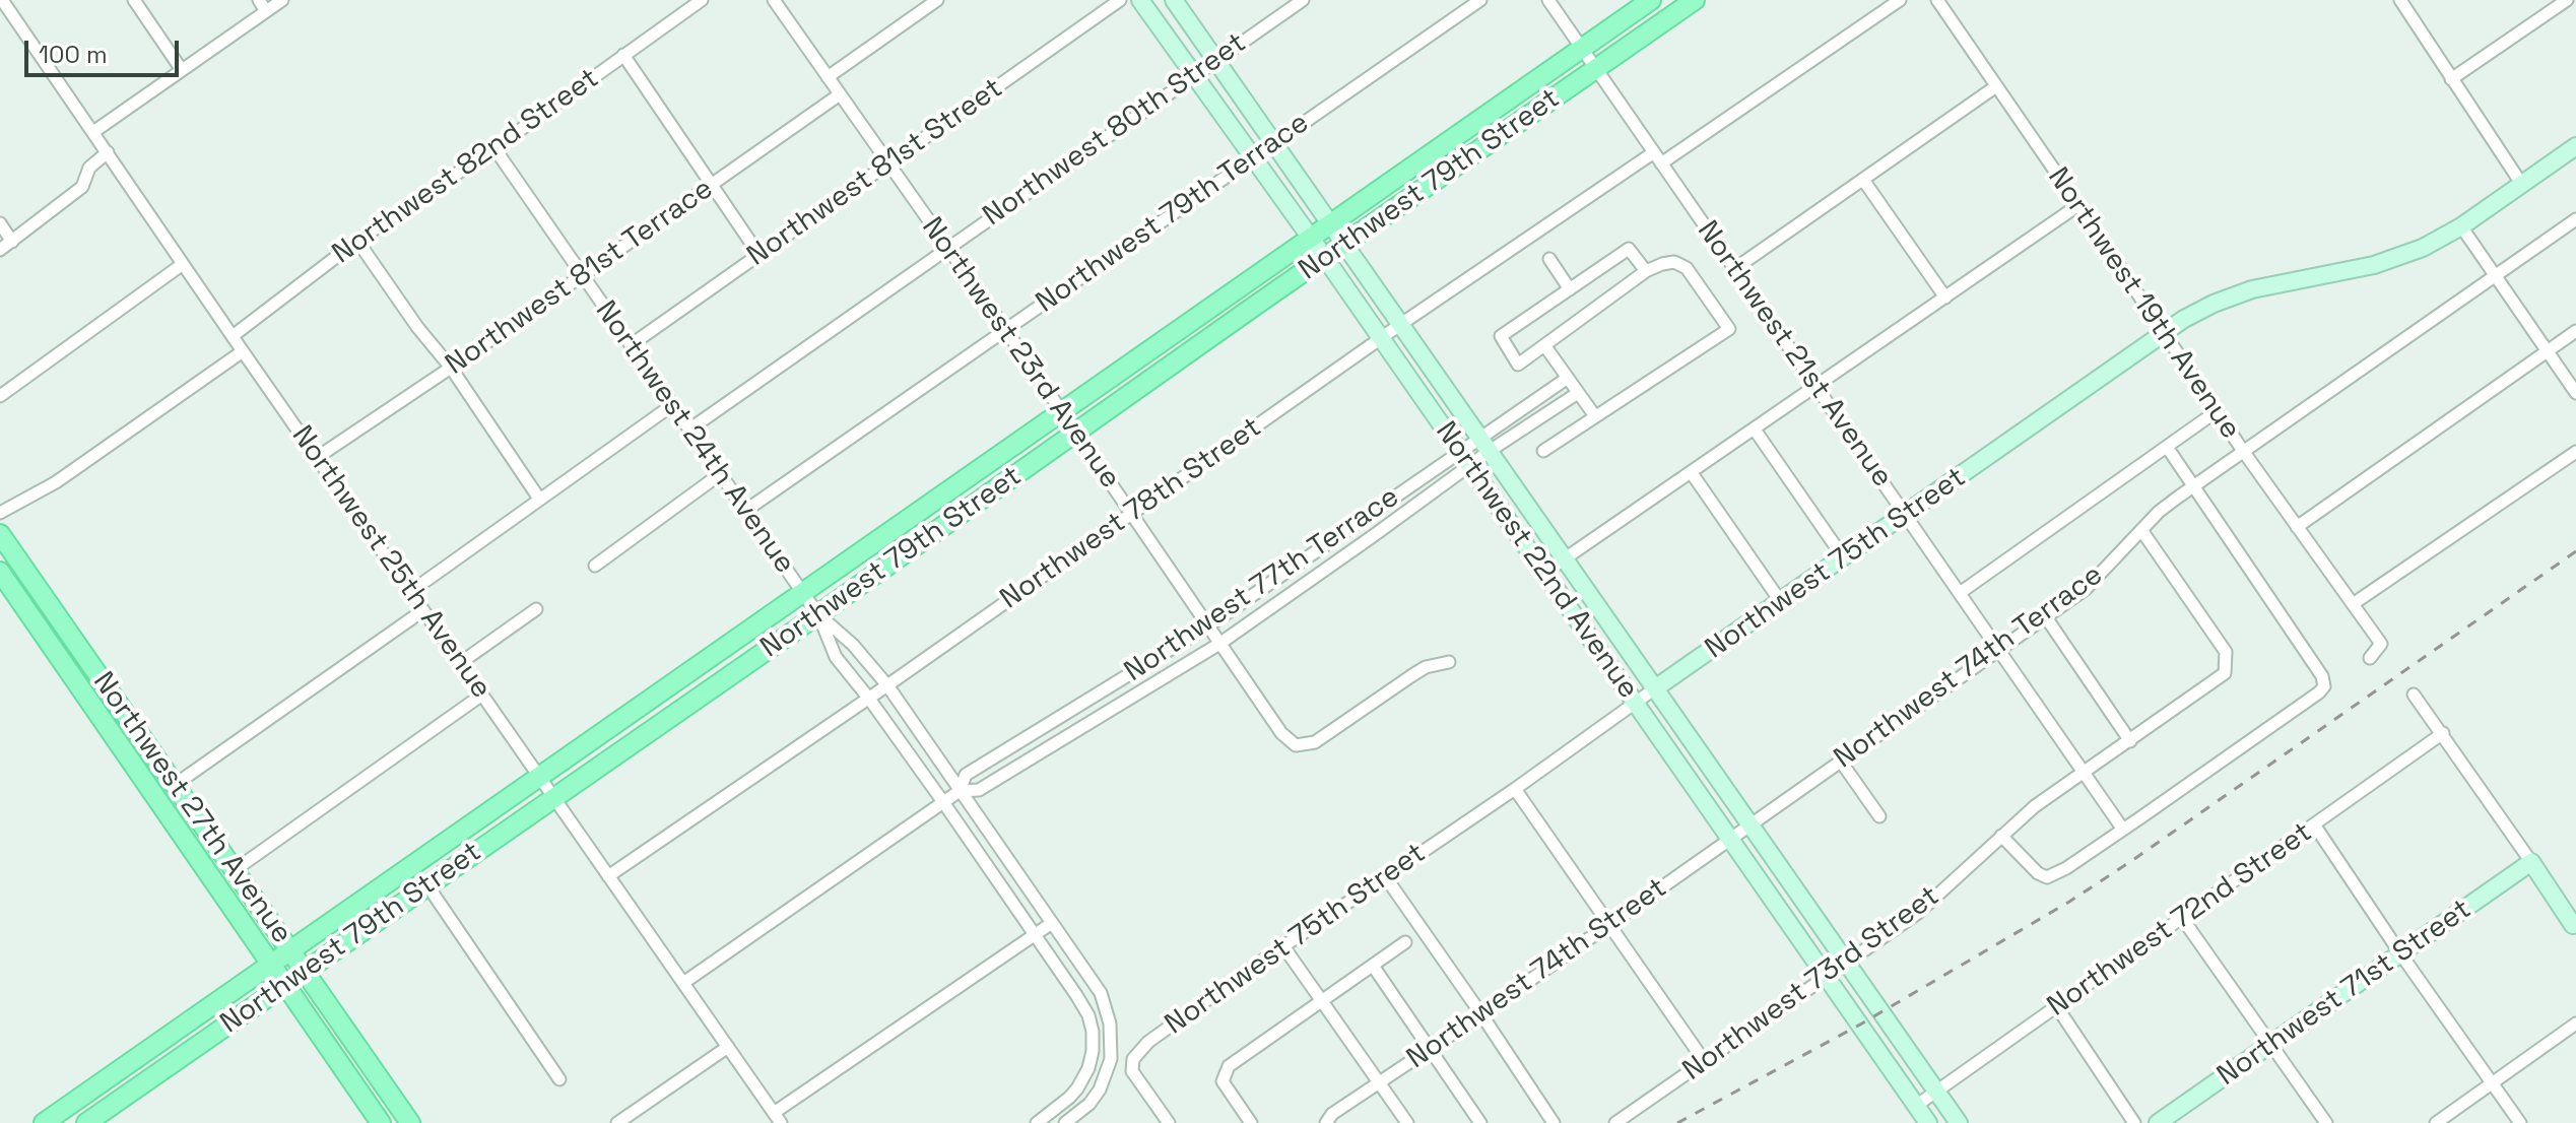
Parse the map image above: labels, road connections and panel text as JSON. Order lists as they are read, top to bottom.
{
  "streets": {
    "main road": [
      "Northwest 79th Street",
      "Northwest 22nd Avenue",
      "Northwest 75th Street",
      "Northwest 27th Avenue",
      "Northwest 71st Street"
    ],
    "street": [
      "Northwest 80th Street",
      "Northwest 82nd Street",
      "Northwest 81st Street",
      "Northwest 79th Terrace",
      "Northwest 81st Terrace",
      "Northwest 19th Avenue",
      "Northwest 23rd Avenue",
      "Northwest 21st Avenue",
      "Northwest 24th Avenue",
      "Northwest 78th Street",
      "Northwest 25th Avenue",
      "Northwest 77th Terrace",
      "Northwest 74th Terrace",
      "Northwest 72nd Street",
      "Northwest 74th Street",
      "Northwest 73rd Street"
    ]
  },
  "crossings": [
    ["Northwest 80th Street", "Northwest 23rd Avenue"],
    ["Northwest 80th Street", "Northwest 24th Avenue"],
    ["Northwest 80th Street", "Northwest 22nd Avenue"],
    ["Northwest 82nd Street", "Northwest 24th Avenue"],
    ["Northwest 82nd Street", "Northwest 25th Avenue"],
    ["Northwest 81st Street", "Northwest 23rd Avenue"],
    ["Northwest 81st Street", "Northwest 24th Avenue"],
    ["Northwest 79th Street", "Northwest 23rd Avenue"],
    ["Northwest 79th Street", "Northwest 21st Avenue"],
    ["Northwest 79th Street", "Northwest 24th Avenue"],
    ["Northwest 79th Street", "Northwest 22nd Avenue"],
    ["Northwest 79th Street", "Northwest 25th Avenue"],
    ["Northwest 79th Street", "Northwest 27th Avenue"],
    ["Northwest 79th Terrace", "Northwest 23rd Avenue"],
    ["Northwest 79th Terrace", "Northwest 24th Avenue"],
    ["Northwest 79th Terrace", "Northwest 22nd Avenue"],
    ["Northwest 81st Terrace", "Northwest 23rd Avenue"],
    ["Northwest 81st Terrace", "Northwest 24th Avenue"],
    ["Northwest 81st Terrace", "Northwest 25th Avenue"],
    ["Northwest 19th Avenue", "Northwest 75th Street"],
    ["Northwest 19th Avenue", "Northwest 74th Terrace"],
    ["Northwest 23rd Avenue", "Northwest 78th Street"],
    ["Northwest 23rd Avenue", "Northwest 77th Terrace"],
    ["Northwest 21st Avenue", "Northwest 78th Street"],
    ["Northwest 21st Avenue", "Northwest 75th Street"],
    ["Northwest 21st Avenue", "Northwest 74th Terrace"],
    ["Northwest 21st Avenue", "Northwest 73rd Street"],
    ["Northwest 24th Avenue", "Northwest 78th Street"],
    ["Northwest 24th Avenue", "Northwest 77th Terrace"],
    ["Northwest 78th Street", "Northwest 22nd Avenue"],
    ["Northwest 78th Street", "Northwest 25th Avenue"],
    ["Northwest 22nd Avenue", "Northwest 75th Street"],
    ["Northwest 22nd Avenue", "Northwest 77th Terrace"],
    ["Northwest 22nd Avenue", "Northwest 74th Terrace"],
    ["Northwest 22nd Avenue", "Northwest 72nd Street"],
    ["Northwest 22nd Avenue", "Northwest 74th Street"],
    ["Northwest 22nd Avenue", "Northwest 73rd Street"],
    ["Northwest 25th Avenue", "Northwest 77th Terrace"],
    ["Northwest 74th Terrace", "Northwest 74th Street"],
    ["Northwest 74th Terrace", "Northwest 73rd Street"]
  ],
  "scale_bar": "100 m"
}
